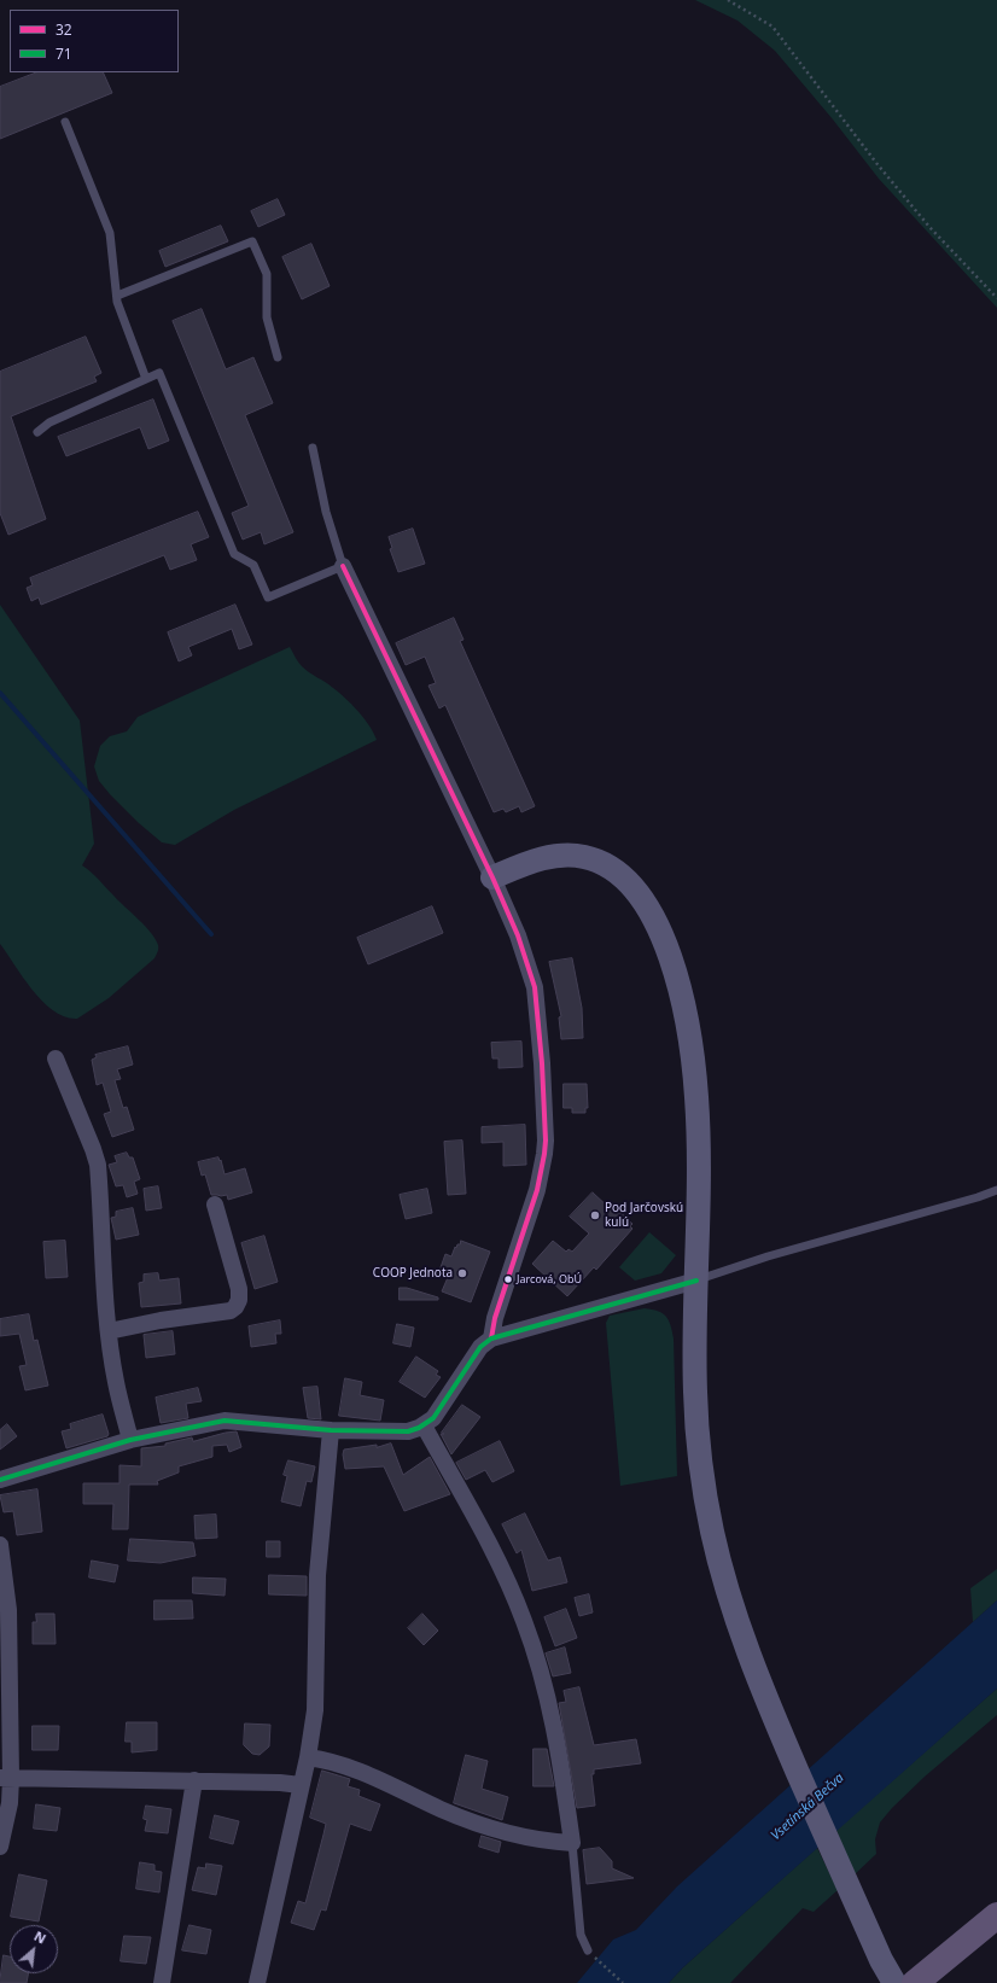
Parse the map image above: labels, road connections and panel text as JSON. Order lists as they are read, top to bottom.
{
  "water": ["Vsetínská Bečva"],
  "places": ["Pod Jarčovskú kulú", "COOP Jednota", "Jarcová, ObÚ"],
  "lines": ["transit line 32", "transit line 71"],
  "legend": ["32", "71"],
  "north": "top right"
}
